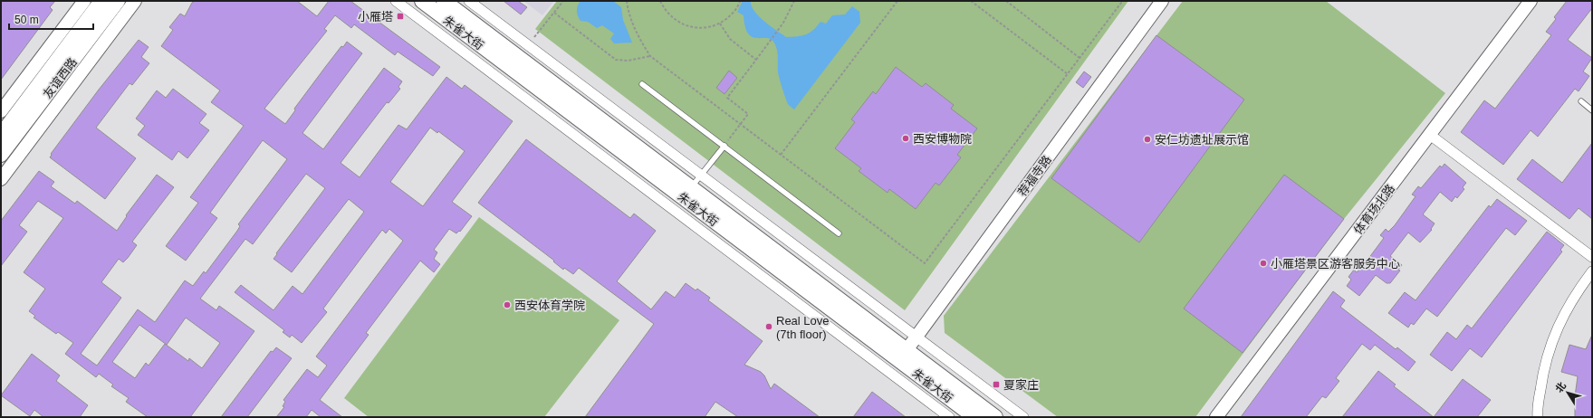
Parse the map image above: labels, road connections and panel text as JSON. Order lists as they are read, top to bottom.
{
  "streets": {
    "main road": ["朱雀大街", "友谊西路"],
    "street": ["荐福寺路", "体育场北路"]
  },
  "crossings": [
    ["朱雀大街", "荐福寺路"]
  ],
  "places": {
    "transit": ["小雁塔", "夏家庄"],
    "other": [
      "西安博物院",
      "安仁坊遗址展示馆",
      "小雁塔景区游客服务中心",
      "西安体育学院",
      "Real Love (7th floor)"
    ]
  },
  "scale_bar": "50 m",
  "north": "top left"
}
